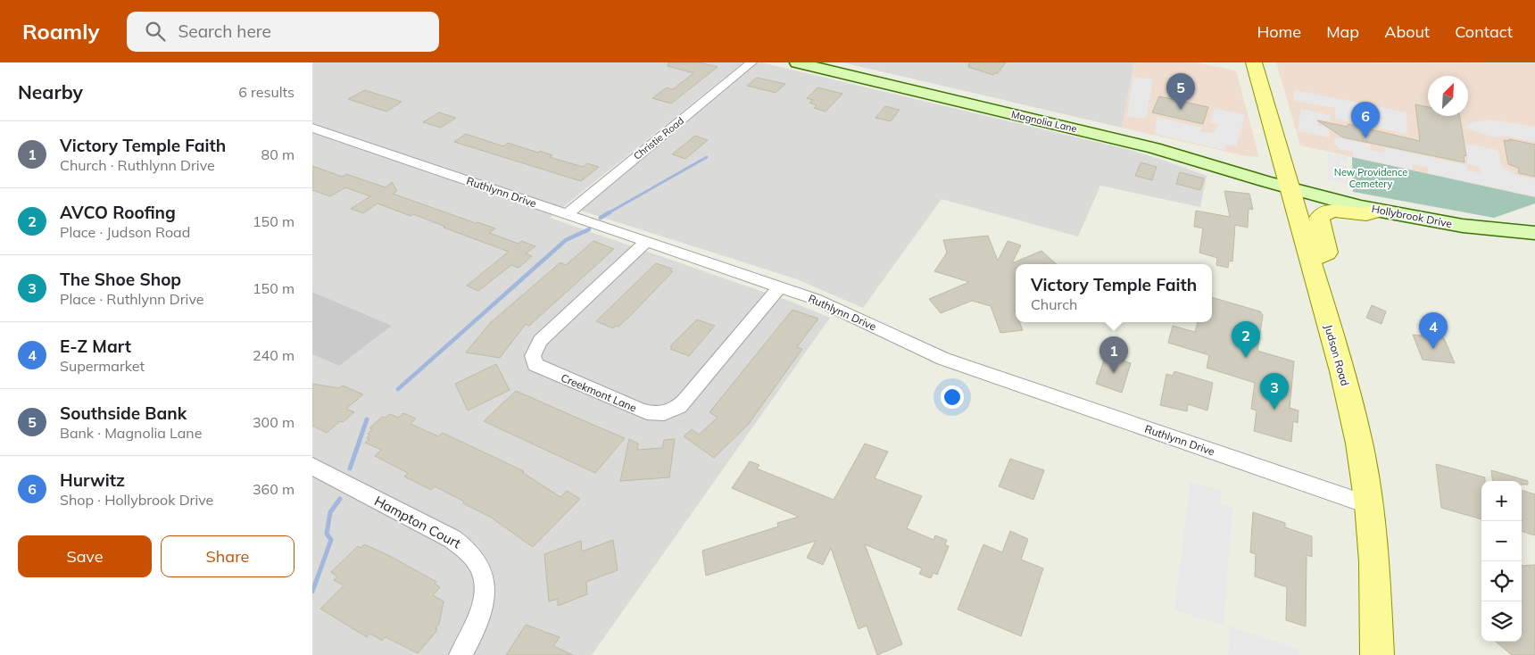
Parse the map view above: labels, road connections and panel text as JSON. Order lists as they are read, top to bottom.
{
  "streets": {
    "main road": ["Magnolia Lane", "Hollybrook Drive", "Judson Road"],
    "street": [
      "Christie Road",
      "Ruthlynn Drive",
      "Creekmont Lane",
      "Hampton Court"
    ]
  },
  "crossings": [
    ["Magnolia Lane", "Hollybrook Drive"],
    ["Magnolia Lane", "Judson Road"],
    ["Christie Road", "Ruthlynn Drive"],
    ["Ruthlynn Drive", "Judson Road"],
    ["Ruthlynn Drive", "Creekmont Lane"],
    ["Hollybrook Drive", "Judson Road"]
  ],
  "parks": ["New Providence Cemetery"],
  "north": "top right",
  "page": {
    "header": "Roamly",
    "search": "Search here",
    "nav": [
      "Home",
      "Map",
      "About",
      "Contact"
    ],
    "heading": ["Nearby", "6 results"],
    "pins": [
      "5",
      "6",
      "4",
      "2",
      "1",
      "3"
    ],
    "list": [
      {
        "mark": "1",
        "name": "Victory Temple Faith",
        "note": "Church · Ruthlynn Drive",
        "value": "80 m"
      },
      {
        "mark": "2",
        "name": "AVCO Roofing",
        "note": "Place · Judson Road",
        "value": "150 m"
      },
      {
        "mark": "3",
        "name": "The Shoe Shop",
        "note": "Place · Ruthlynn Drive",
        "value": "150 m"
      },
      {
        "mark": "4",
        "name": "E-Z Mart",
        "note": "Supermarket",
        "value": "240 m"
      },
      {
        "mark": "5",
        "name": "Southside Bank",
        "note": "Bank · Magnolia Lane",
        "value": "300 m"
      },
      {
        "mark": "6",
        "name": "Hurwitz",
        "note": "Shop · Hollybrook Drive",
        "value": "360 m"
      }
    ],
    "popup": ["Victory Temple Faith", "Church"],
    "map_buttons": ["+", "−"],
    "buttons": ["Save", "Share"]
  }
}
